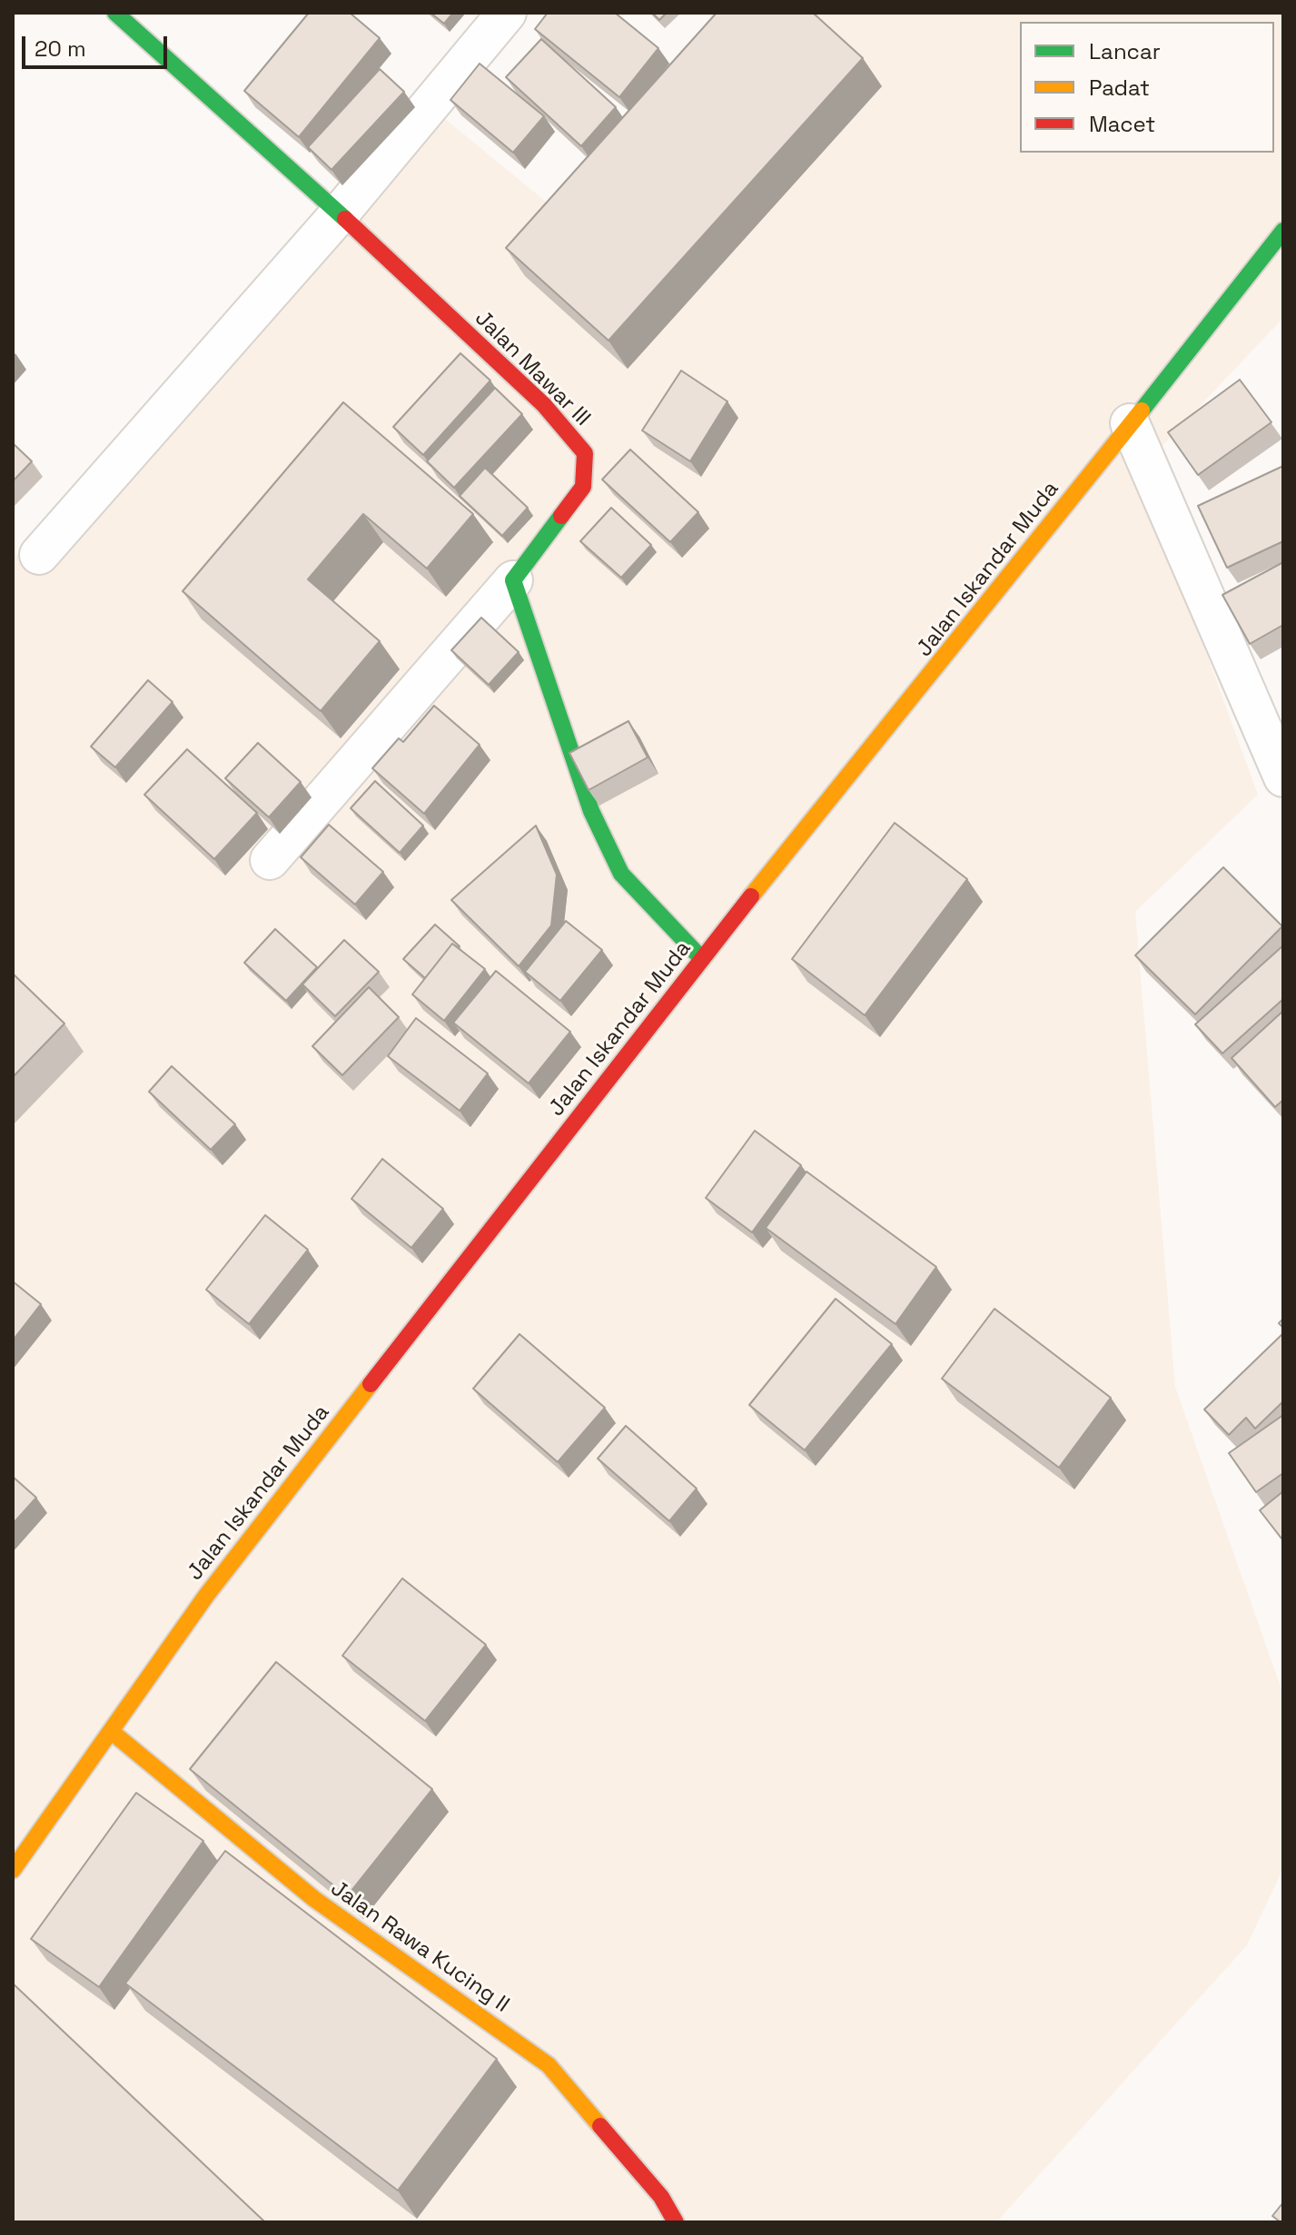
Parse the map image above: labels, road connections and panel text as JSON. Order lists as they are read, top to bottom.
{
  "streets": {
    "street": ["Jalan Mawar III", "Jalan Iskandar Muda", "Jalan Rawa Kucing II"]
  },
  "crossings": [
    ["Jalan Iskandar Muda", "Jalan Rawa Kucing II"]
  ],
  "legend": ["Lancar", "Padat", "Macet"],
  "scale_bar": "20 m"
}
